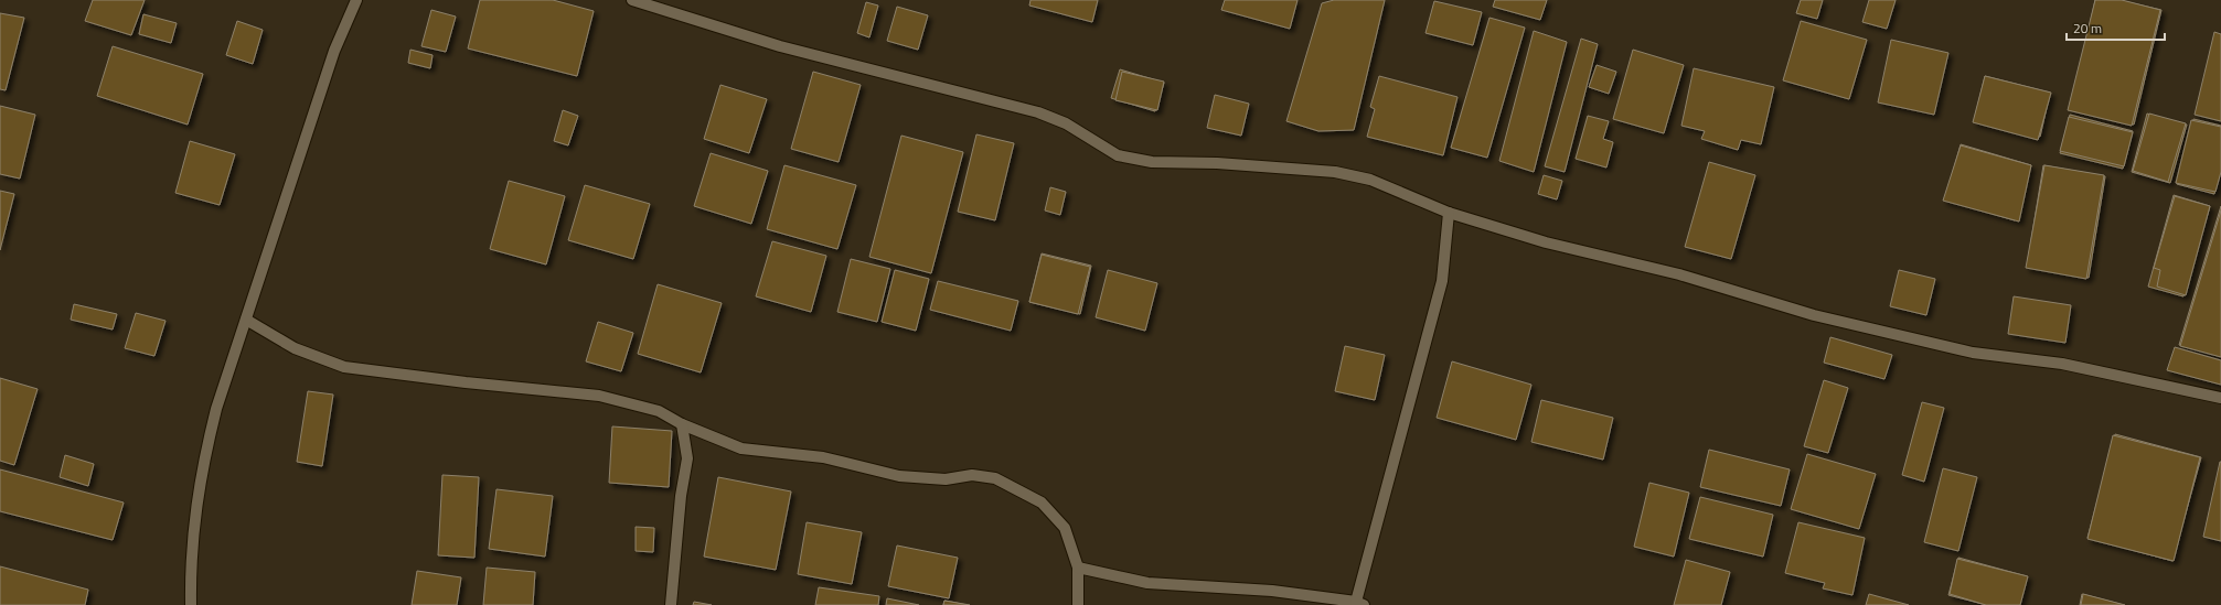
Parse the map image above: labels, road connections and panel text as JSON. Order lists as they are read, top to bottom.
{
  "scale_bar": "20 m"
}
